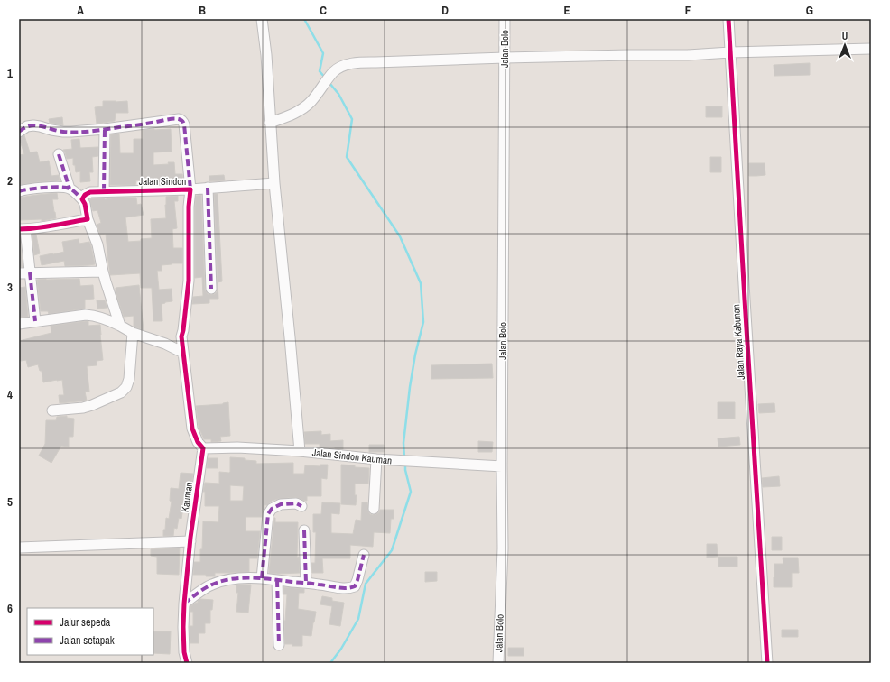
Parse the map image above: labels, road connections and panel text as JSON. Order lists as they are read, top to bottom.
{
  "streets": {
    "street": [
      "Jalan Bolo",
      "Jalan Sindon",
      "Jalan Raya Kabunan",
      "Jalan Sindon Kauman",
      "Kauman"
    ]
  },
  "crossings": [
    ["Jalan Bolo", "Jalan Sindon Kauman"],
    ["Jalan Sindon Kauman", "Kauman"]
  ],
  "legend": ["Jalur sepeda", "Jalan setapak"],
  "north": "top",
  "grid": {
    "columns": [
      "A",
      "B",
      "C",
      "D",
      "E",
      "F",
      "G"
    ],
    "rows": [
      "1",
      "2",
      "3",
      "4",
      "5",
      "6"
    ]
  }
}
